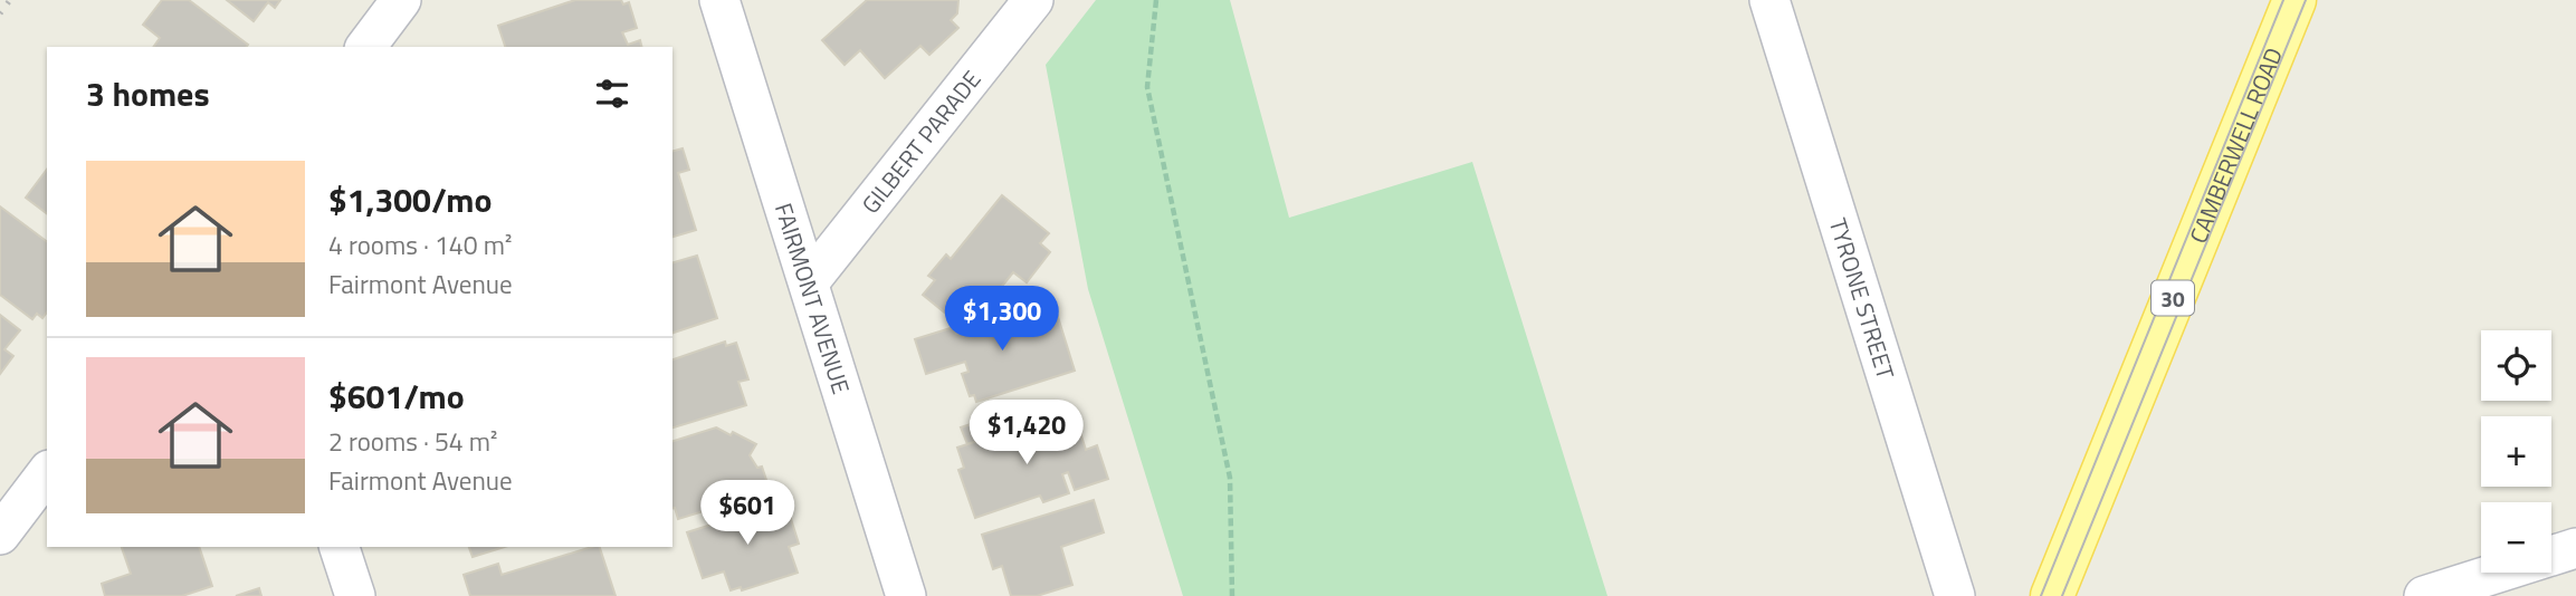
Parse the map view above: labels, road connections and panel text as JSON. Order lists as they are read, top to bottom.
{
  "streets": {
    "main road": ["CAMBERWELL ROAD", "30"],
    "street": ["GILBERT PARADE", "FAIRMONT AVENUE", "TYRONE STREET"]
  },
  "crossings": [
    ["GILBERT PARADE", "FAIRMONT AVENUE"]
  ],
  "page": {
    "heading": "3 homes",
    "list": [
      {
        "name": "$1,300/mo",
        "note": "4 rooms · 140 m² · Fairmont Avenue"
      },
      {
        "name": "$601/mo",
        "note": "2 rooms · 54 m² · Fairmont Avenue"
      }
    ],
    "price": ["$1,300", "$1,420", "$601"],
    "map_buttons": ["+", "−"]
  }
}
